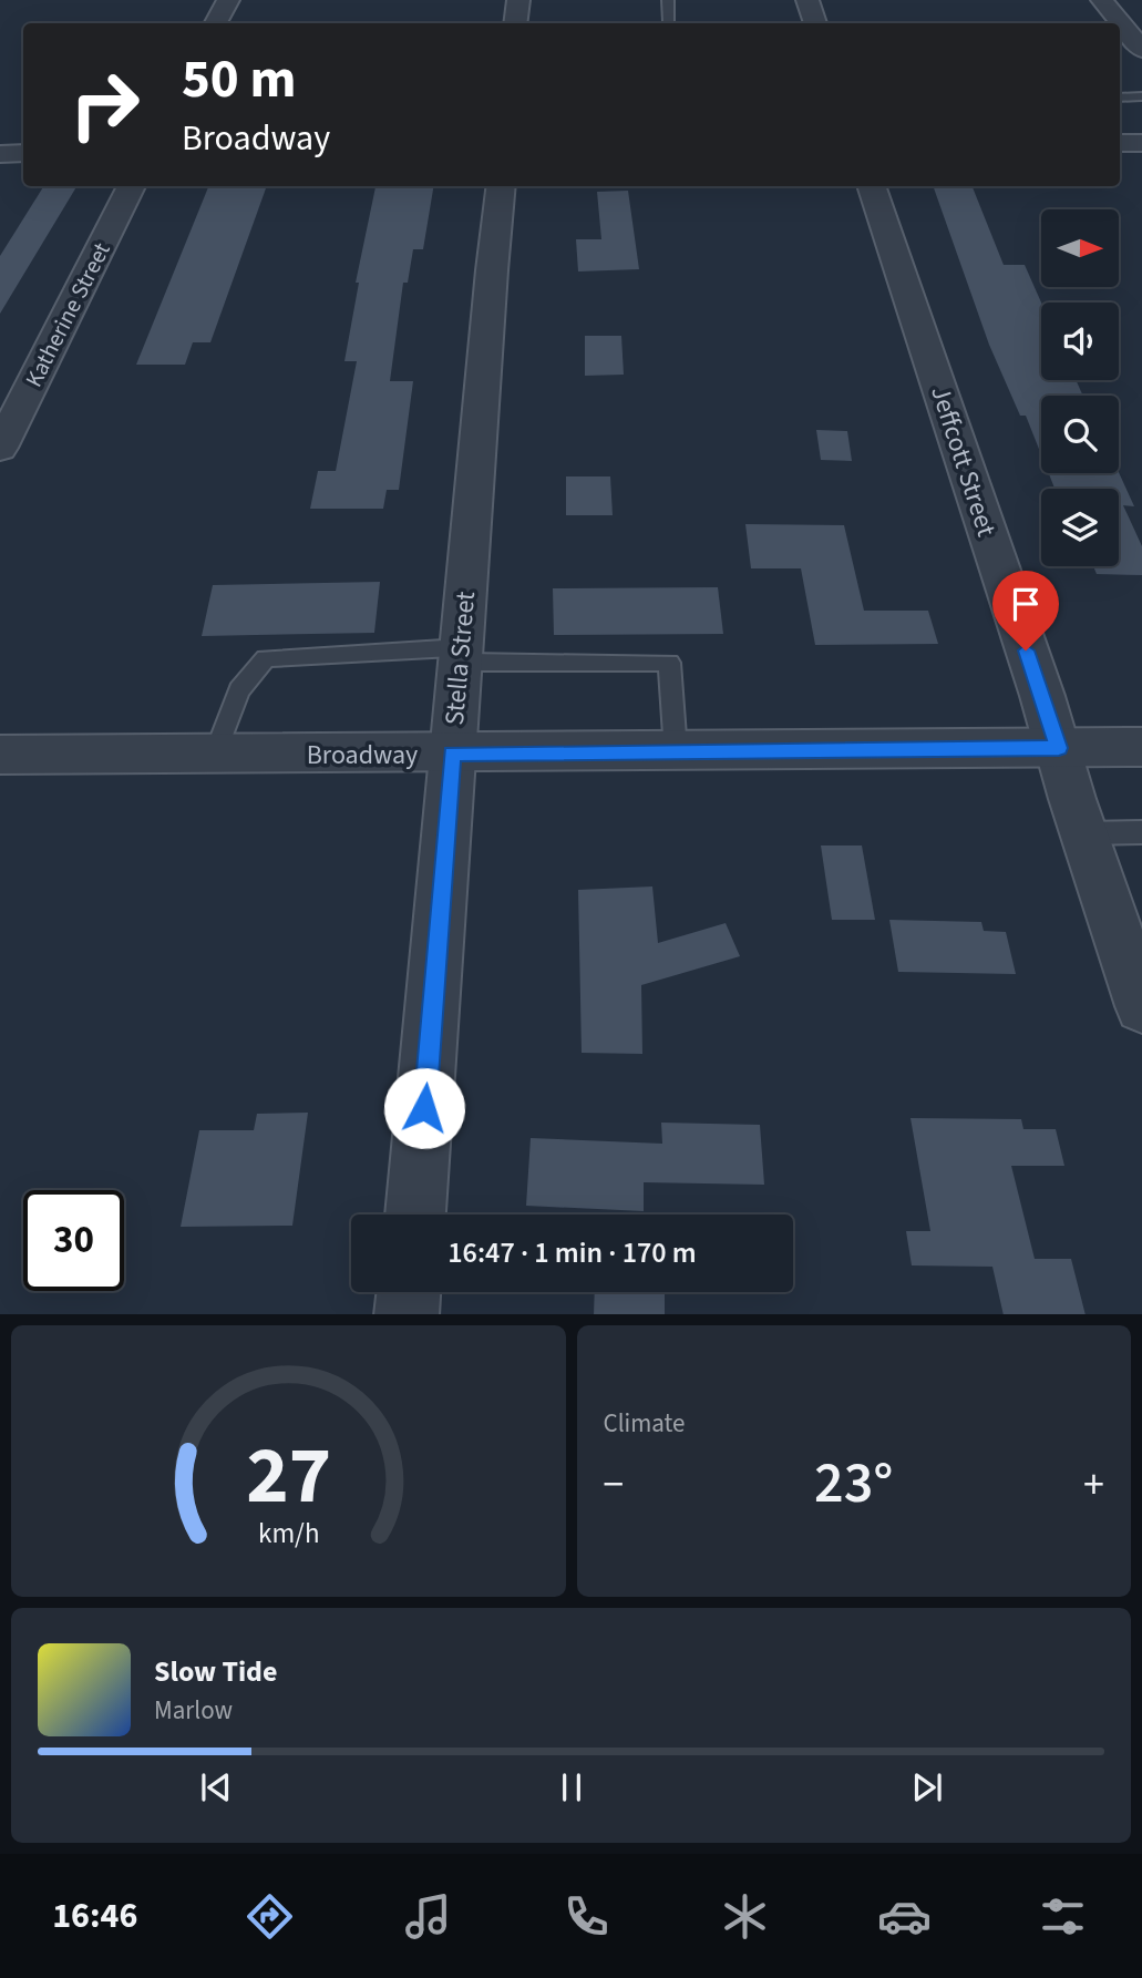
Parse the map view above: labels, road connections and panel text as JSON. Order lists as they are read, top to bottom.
{
  "streets": {
    "street": [
      "Katherine Street",
      "Jeffcott Street",
      "Stella Street",
      "Broadway"
    ]
  },
  "crossings": [
    ["Jeffcott Street", "Broadway"],
    ["Stella Street", "Broadway"]
  ],
  "north": "right",
  "page": {
    "turn": ["50 m", "Broadway"],
    "limit": "30",
    "trip": "16:47 · 1 min · 170 m",
    "tile": "Climate",
    "heat": ["−", "23°", "+"],
    "song": ["Slow Tide", "Marlow"],
    "tabs": "16:46",
    "gauge": ["27", "km/h"]
  }
}
